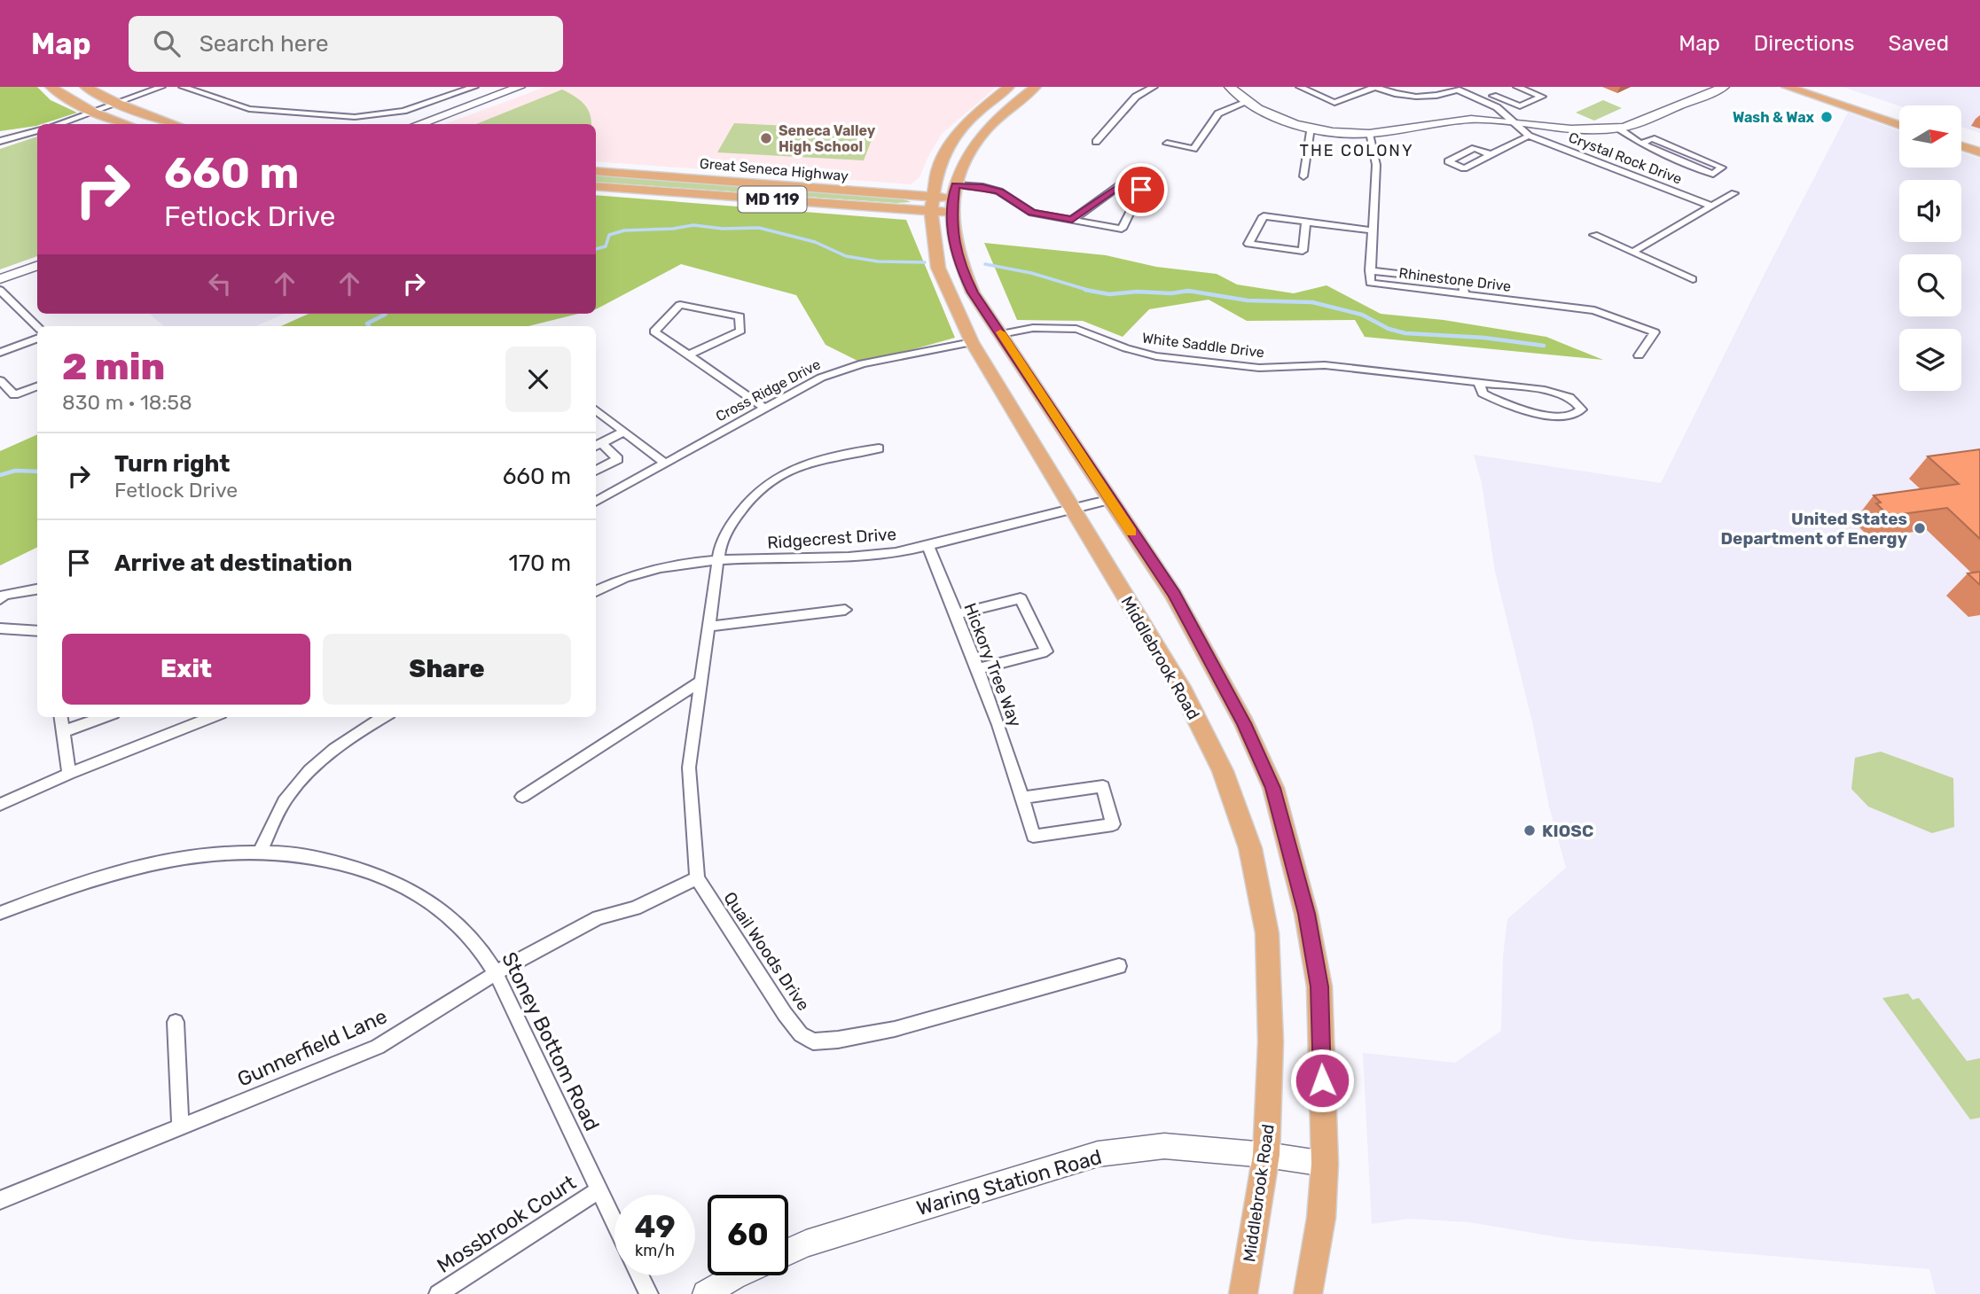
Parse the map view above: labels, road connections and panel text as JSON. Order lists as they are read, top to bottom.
{
  "streets": {
    "main road": ["Great Seneca Highway", "MD 119", "Middlebrook Road"],
    "street": [
      "Crystal Rock Drive",
      "Rhinestone Drive",
      "White Saddle Drive",
      "Cross Ridge Drive",
      "Ridgecrest Drive",
      "Hickory Tree Way",
      "Quail Woods Drive",
      "Stoney Bottom Road",
      "Gunnerfield Lane",
      "Waring Station Road",
      "Mossbrook Court"
    ]
  },
  "crossings": [
    ["Great Seneca Highway", "Middlebrook Road"],
    ["Cross Ridge Drive", "Middlebrook Road"],
    ["Ridgecrest Drive", "Middlebrook Road"],
    ["Ridgecrest Drive", "Hickory Tree Way"],
    ["Ridgecrest Drive", "Quail Woods Drive"],
    ["Middlebrook Road", "Waring Station Road"],
    ["Quail Woods Drive", "Gunnerfield Lane"],
    ["Stoney Bottom Road", "Gunnerfield Lane"],
    ["Stoney Bottom Road", "Mossbrook Court"]
  ],
  "districts": ["THE COLONY"],
  "places": [
    "Wash & Wax",
    "Seneca Valley High School",
    "United States Department of Energy",
    "KIOSC"
  ],
  "north": "right",
  "page": {
    "header": "Map",
    "search": "Search here",
    "nav": ["Map", "Directions", "Saved"],
    "turn": ["660 m", "Fetlock Drive"],
    "heading": ["2 min", "830 m · 18:58"],
    "list": [
      {
        "name": "Turn right",
        "note": "Fetlock Drive",
        "value": "660 m"
      },
      {
        "name": "Arrive at destination",
        "value": "170 m"
      }
    ],
    "buttons": ["Exit", "Share"],
    "speed": "49 km/h",
    "limit": "60"
  }
}
